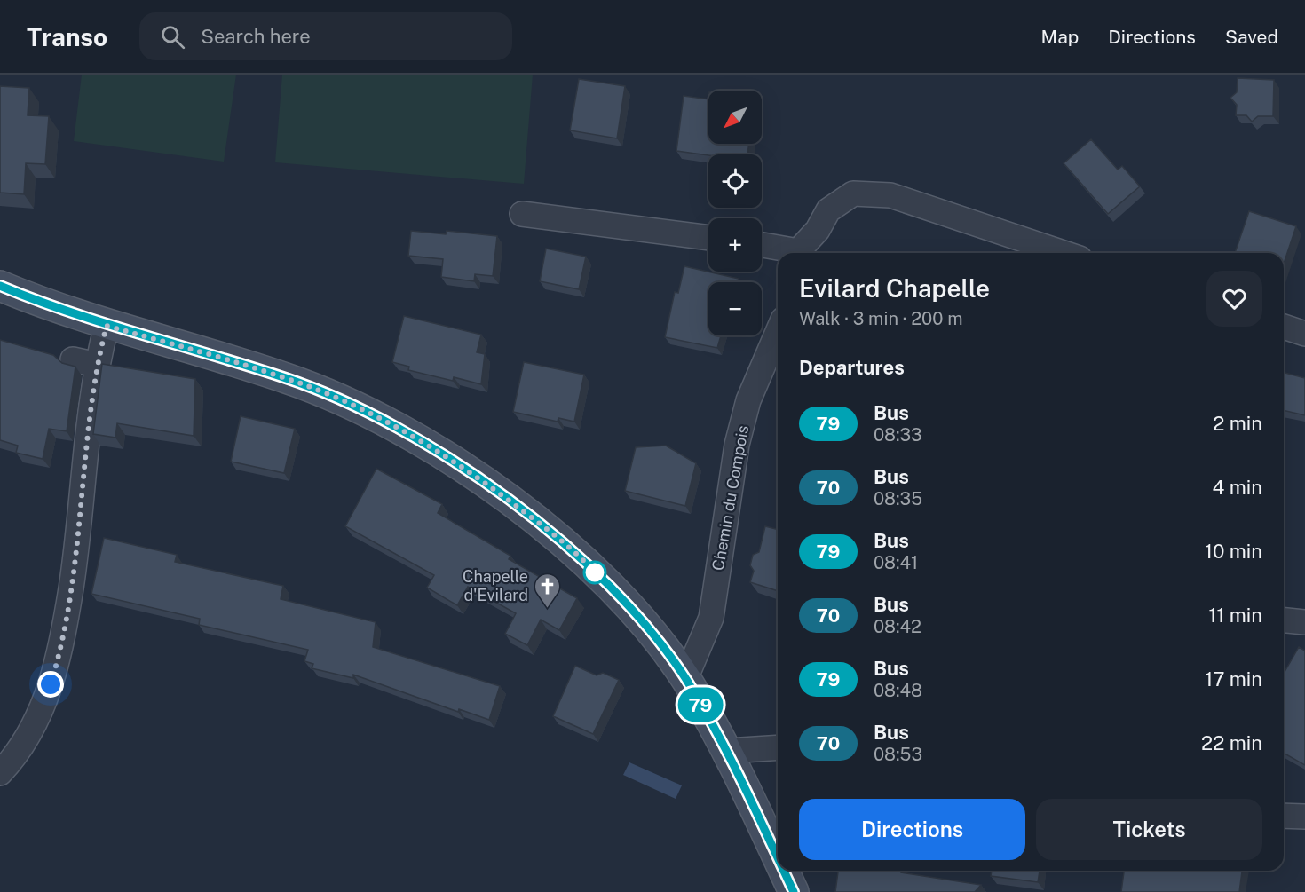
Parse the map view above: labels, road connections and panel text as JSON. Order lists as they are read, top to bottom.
{
  "streets": {
    "street": ["Chemin du Compois"]
  },
  "places": {
    "church": ["Chapelle d'Evilard"]
  },
  "lines": ["bus line 79"],
  "north": "bottom left",
  "page": {
    "header": "Transo",
    "search": "Search here",
    "nav": ["Map", "Directions", "Saved"],
    "on_map": "79",
    "map_buttons": ["+", "−"],
    "heading": [
      ["Evilard Chapelle", "Walk · 3 min · 200 m"],
      "Departures"
    ],
    "list": [
      {
        "mark": "79",
        "name": "Bus",
        "note": "08:33",
        "value": "2 min"
      },
      {
        "mark": "70",
        "name": "Bus",
        "note": "08:35",
        "value": "4 min"
      },
      {
        "mark": "79",
        "name": "Bus",
        "note": "08:41",
        "value": "10 min"
      },
      {
        "mark": "70",
        "name": "Bus",
        "note": "08:42",
        "value": "11 min"
      },
      {
        "mark": "79",
        "name": "Bus",
        "note": "08:48",
        "value": "17 min"
      },
      {
        "mark": "70",
        "name": "Bus",
        "note": "08:53",
        "value": "22 min"
      }
    ],
    "buttons": ["Directions", "Tickets"]
  }
}
